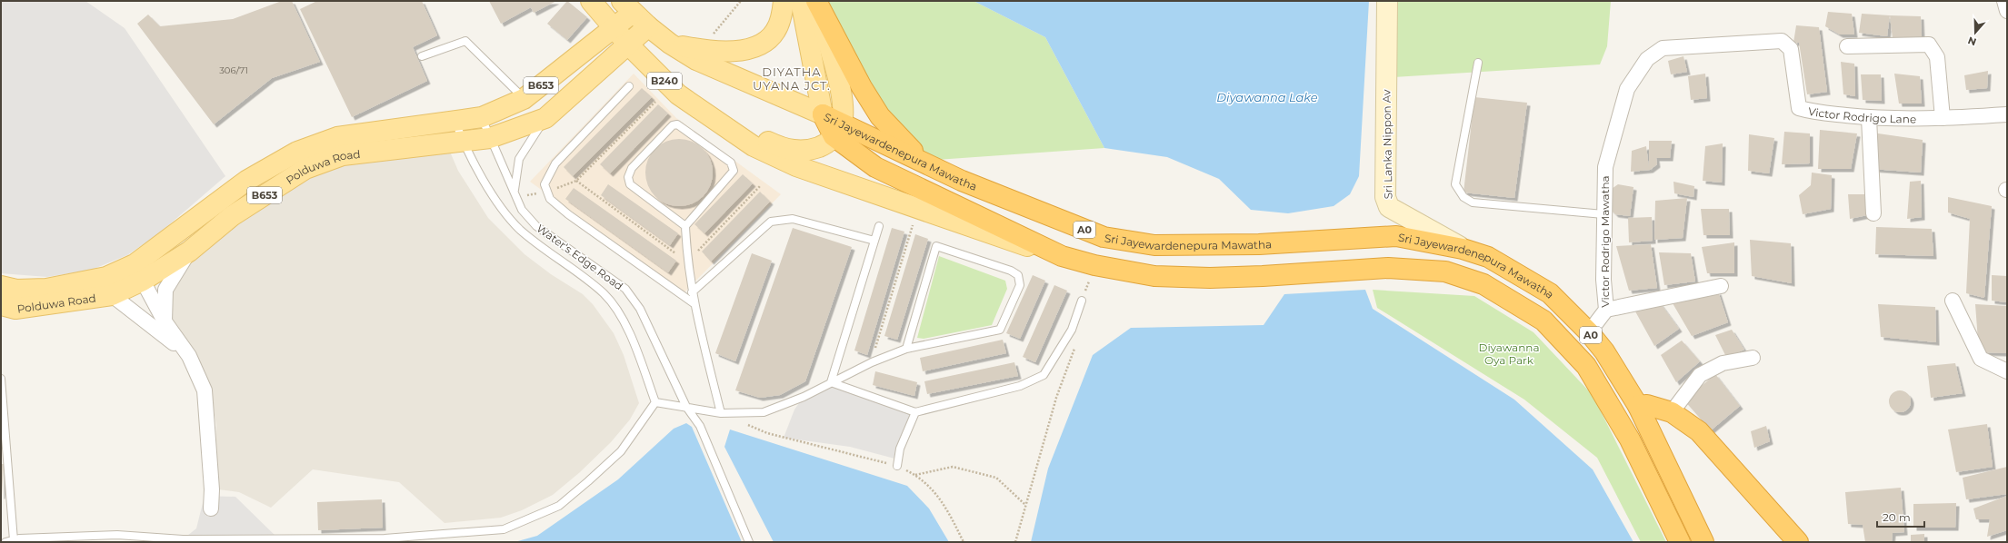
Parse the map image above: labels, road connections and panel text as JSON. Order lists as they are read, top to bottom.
{
  "streets": {
    "highway": ["Sri Jayewardenepura Mawatha", "A0"],
    "main road": ["B240", "B653", "Polduwa Road"],
    "street": ["Victor Rodrigo Lane", "Sri Lanka Nippon Av", "Victor Rodrigo Mawatha"],
    "lane": ["Water's Edge Road"]
  },
  "crossings": [
    ["B240", "Polduwa Road"],
    ["Victor Rodrigo Lane", "Victor Rodrigo Mawatha"],
    ["Sri Lanka Nippon Av", "Sri Jayewardenepura Mawatha"],
    ["Sri Jayewardenepura Mawatha", "Victor Rodrigo Mawatha"],
    ["Polduwa Road", "Water's Edge Road"]
  ],
  "districts": ["DIYATHA UYANA JCT."],
  "water": ["Diyawanna Lake"],
  "parks": ["Diyawanna Oya Park"],
  "house_numbers": ["306/71"],
  "scale_bar": "20 m",
  "north": "bottom"
}
